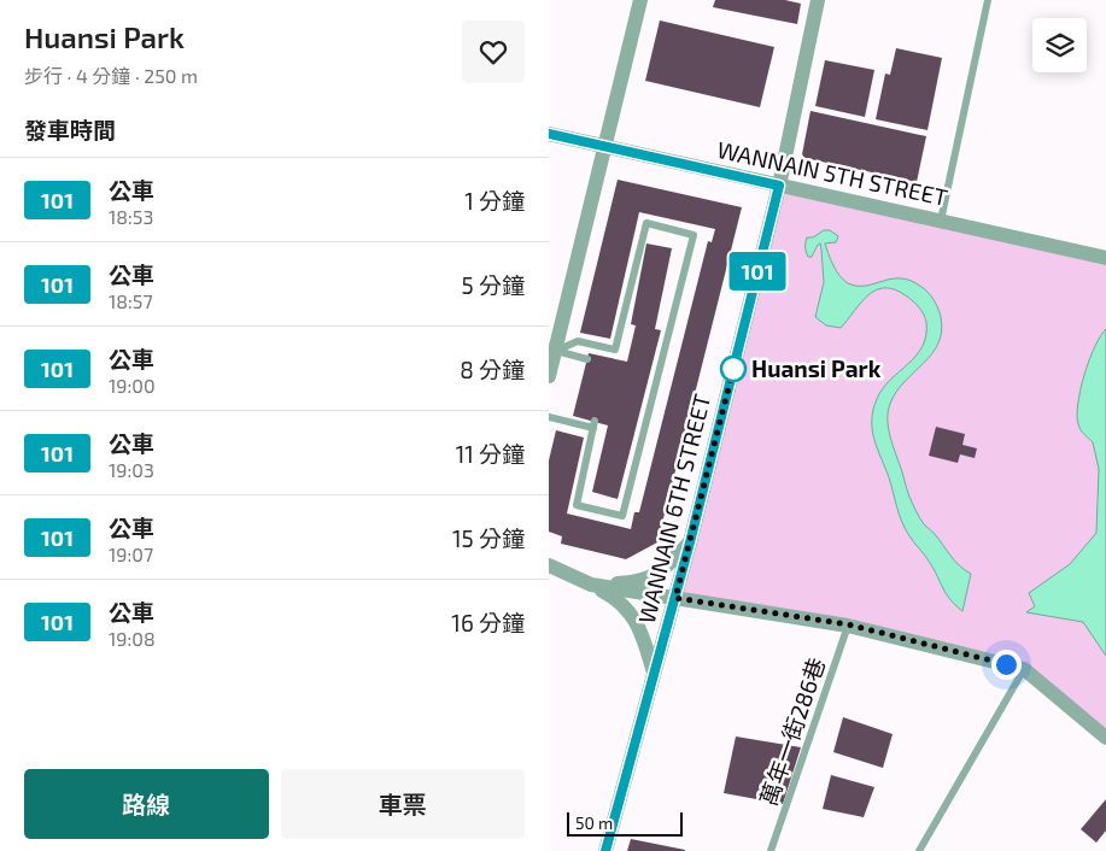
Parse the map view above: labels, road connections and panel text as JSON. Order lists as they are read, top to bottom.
{
  "streets": {
    "street": ["WANNAIN 5TH STREET", "WANNAIN 6TH STREET"],
    "lane": ["萬年一街286巷"]
  },
  "crossings": [
    ["WANNAIN 5TH STREET", "WANNAIN 6TH STREET"]
  ],
  "places": ["Huansi Park"],
  "lines": ["bus line 101"],
  "scale_bar": "50 m",
  "page": {
    "heading": [
      ["Huansi Park", "步行 · 4 分鐘 · 250 m"],
      "發車時間"
    ],
    "on_map": "101",
    "list": [
      {
        "mark": "101",
        "name": "公車",
        "note": "18:53",
        "value": "1 分鐘"
      },
      {
        "mark": "101",
        "name": "公車",
        "note": "18:57",
        "value": "5 分鐘"
      },
      {
        "mark": "101",
        "name": "公車",
        "note": "19:00",
        "value": "8 分鐘"
      },
      {
        "mark": "101",
        "name": "公車",
        "note": "19:03",
        "value": "11 分鐘"
      },
      {
        "mark": "101",
        "name": "公車",
        "note": "19:07",
        "value": "15 分鐘"
      },
      {
        "mark": "101",
        "name": "公車",
        "note": "19:08",
        "value": "16 分鐘"
      }
    ],
    "buttons": ["路線", "車票"],
    "scale": "50 m"
  }
}
